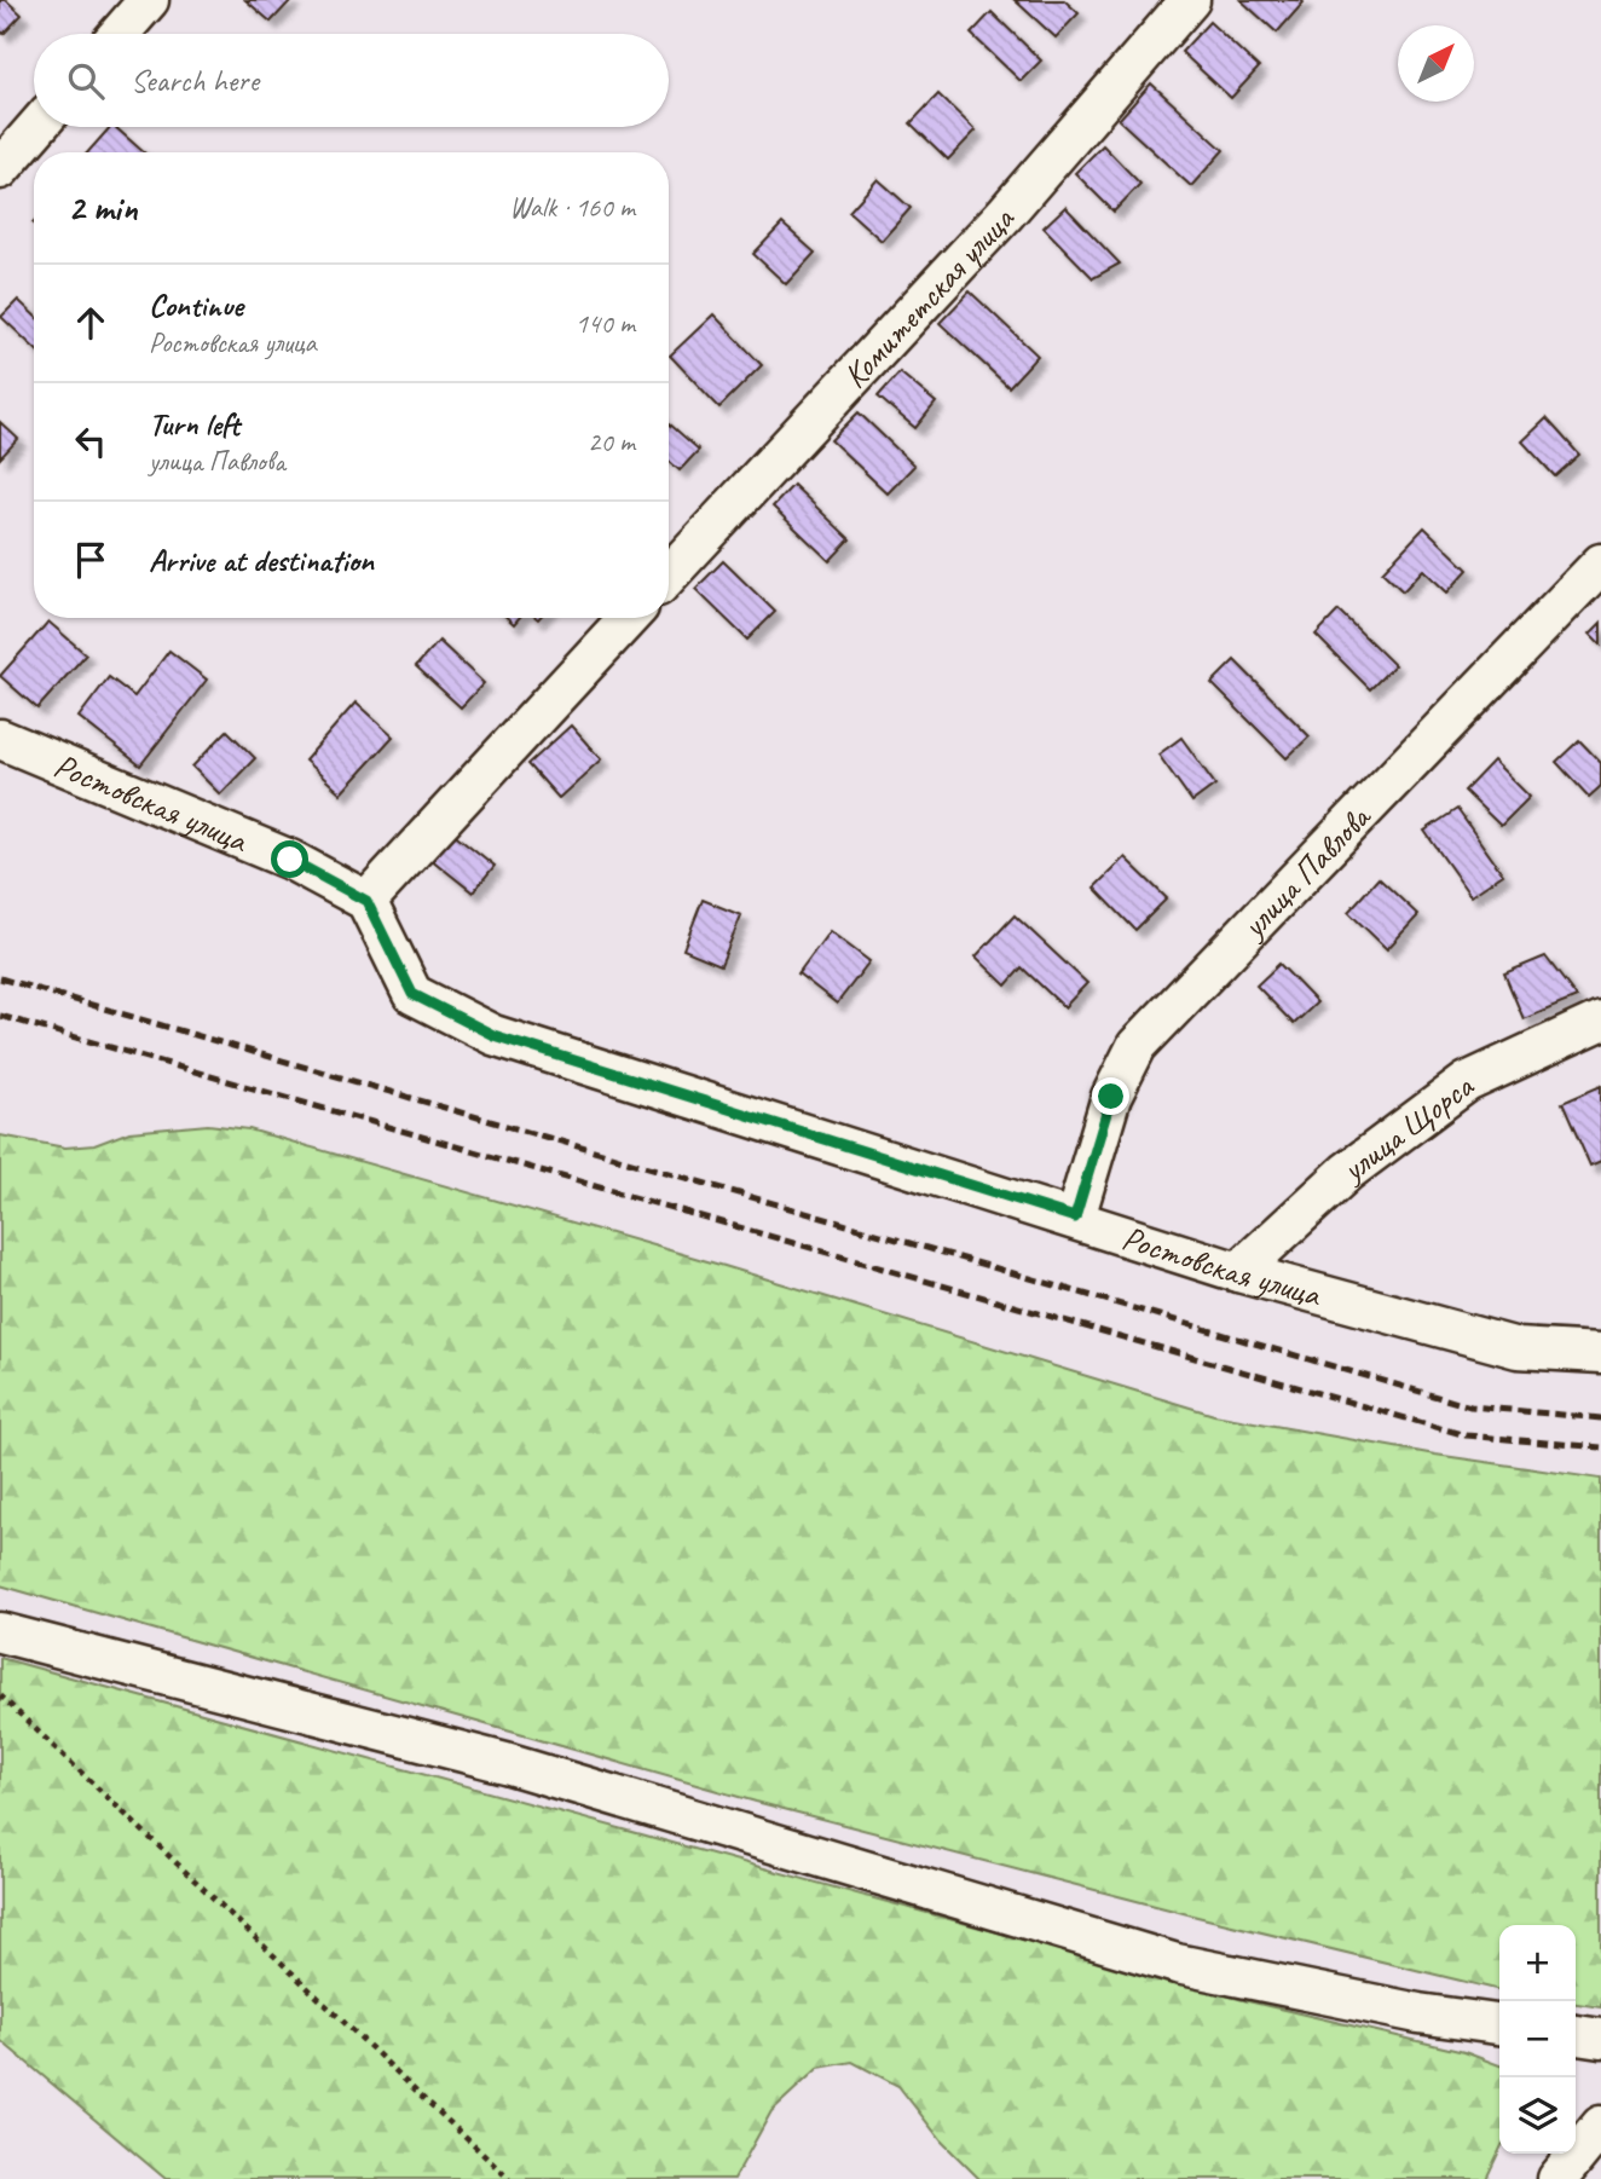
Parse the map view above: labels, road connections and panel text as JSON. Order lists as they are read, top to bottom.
{
  "streets": {
    "street": [
      "Комитетская улица",
      "Ростовская улица",
      "улица Павлова",
      "улица Щорса"
    ]
  },
  "crossings": [
    ["Ростовская улица", "улица Павлова"],
    ["Ростовская улица", "улица Щорса"]
  ],
  "north": "top right",
  "page": {
    "search": "Search here",
    "heading": ["2 min", "Walk · 160 m"],
    "list": [
      ["Continue", "Ростовская улица", "140 m"],
      ["Turn left", "улица Павлова", "20 m"],
      "Arrive at destination"
    ],
    "map_buttons": ["+", "−"]
  }
}
